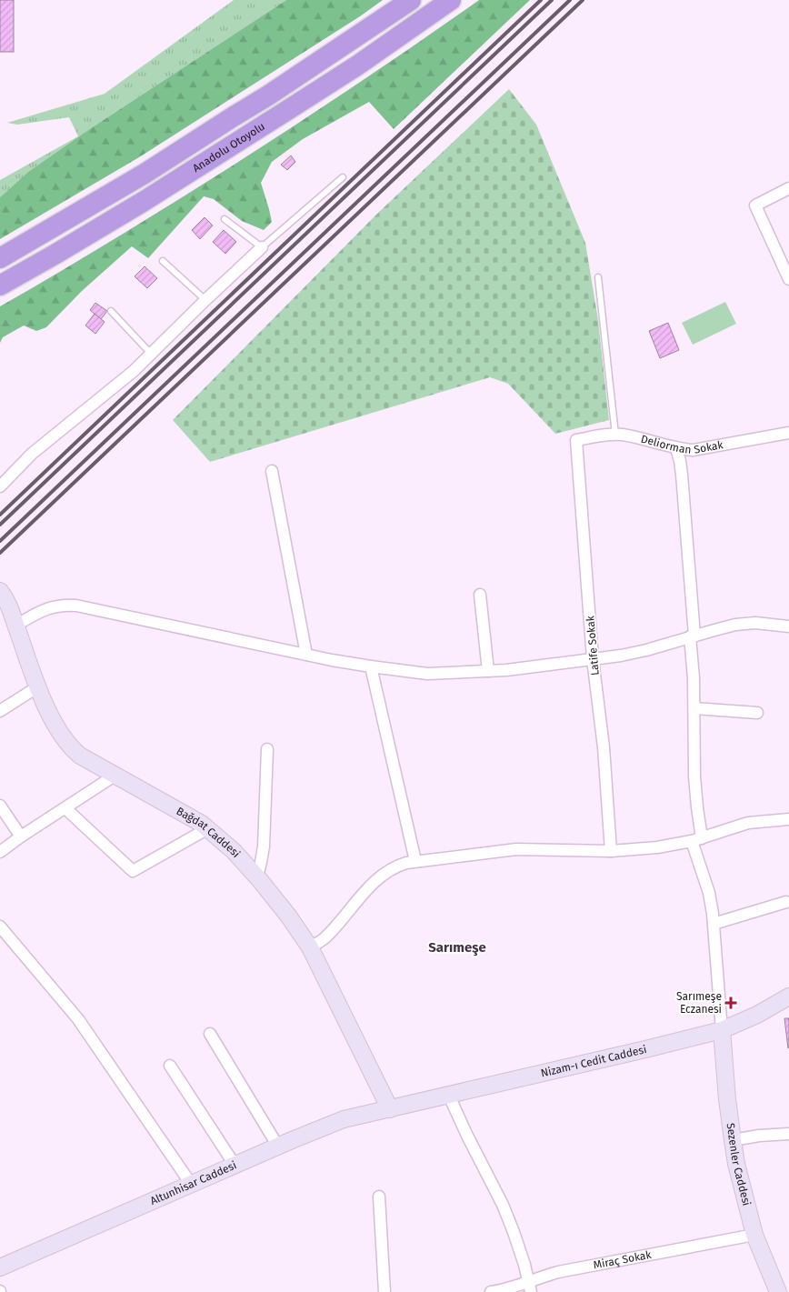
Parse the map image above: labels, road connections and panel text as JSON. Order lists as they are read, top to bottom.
{
  "streets": {
    "highway": ["Anadolu Otoyolu"],
    "street": [
      "Deliorman Sokak",
      "Latife Sokak",
      "Bağdat Caddesi",
      "Nizam-ı Cedit Caddesi",
      "Sezenler Caddesi",
      "Altunhisar Caddesi",
      "Miraç Sokak"
    ]
  },
  "crossings": [
    ["Deliorman Sokak", "Latife Sokak"],
    ["Bağdat Caddesi", "Nizam-ı Cedit Caddesi"],
    ["Bağdat Caddesi", "Altunhisar Caddesi"],
    ["Nizam-ı Cedit Caddesi", "Sezenler Caddesi"],
    ["Nizam-ı Cedit Caddesi", "Altunhisar Caddesi"],
    ["Sezenler Caddesi", "Miraç Sokak"]
  ],
  "districts": ["Sarımeşe"],
  "places": {
    "health": ["Sarımeşe Eczanesi"]
  }
}
